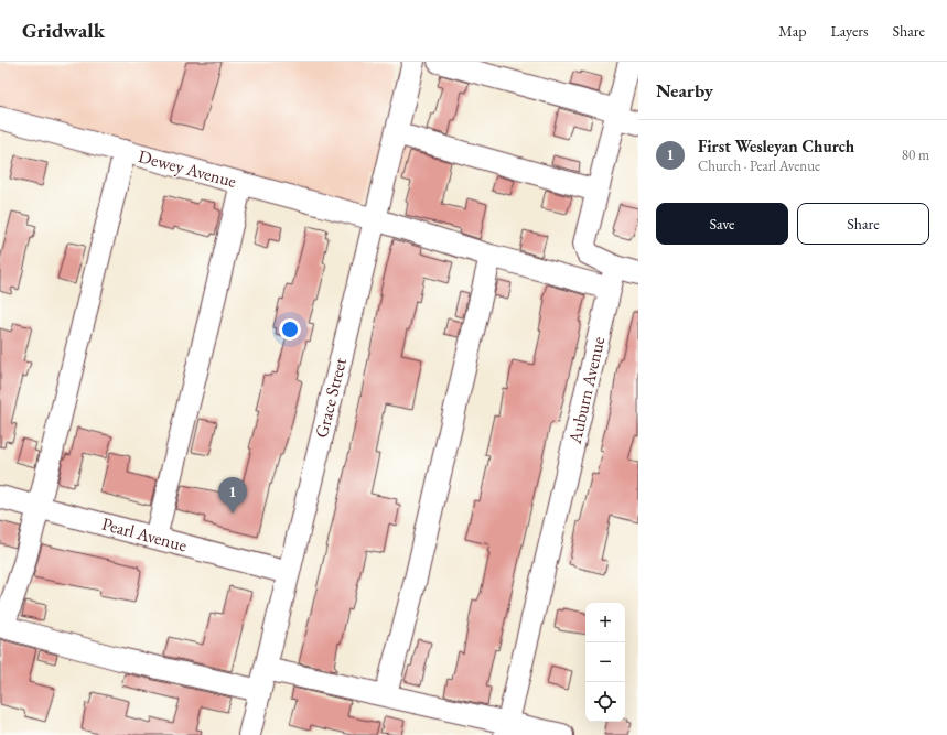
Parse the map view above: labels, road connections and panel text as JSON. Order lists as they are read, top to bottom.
{
  "streets": {
    "street": [
      "Dewey Avenue",
      "Auburn Avenue",
      "Grace Street",
      "Pearl Avenue"
    ]
  },
  "crossings": [
    ["Dewey Avenue", "Auburn Avenue"],
    ["Dewey Avenue", "Grace Street"],
    ["Grace Street", "Pearl Avenue"]
  ],
  "page": {
    "header": "Gridwalk",
    "nav": ["Map", "Layers", "Share"],
    "heading": "Nearby",
    "list": [
      {
        "mark": "1",
        "name": "First Wesleyan Church",
        "note": "Church · Pearl Avenue",
        "value": "80 m"
      }
    ],
    "buttons": ["Save", "Share"],
    "pins": "1",
    "map_buttons": ["+", "−"]
  }
}
